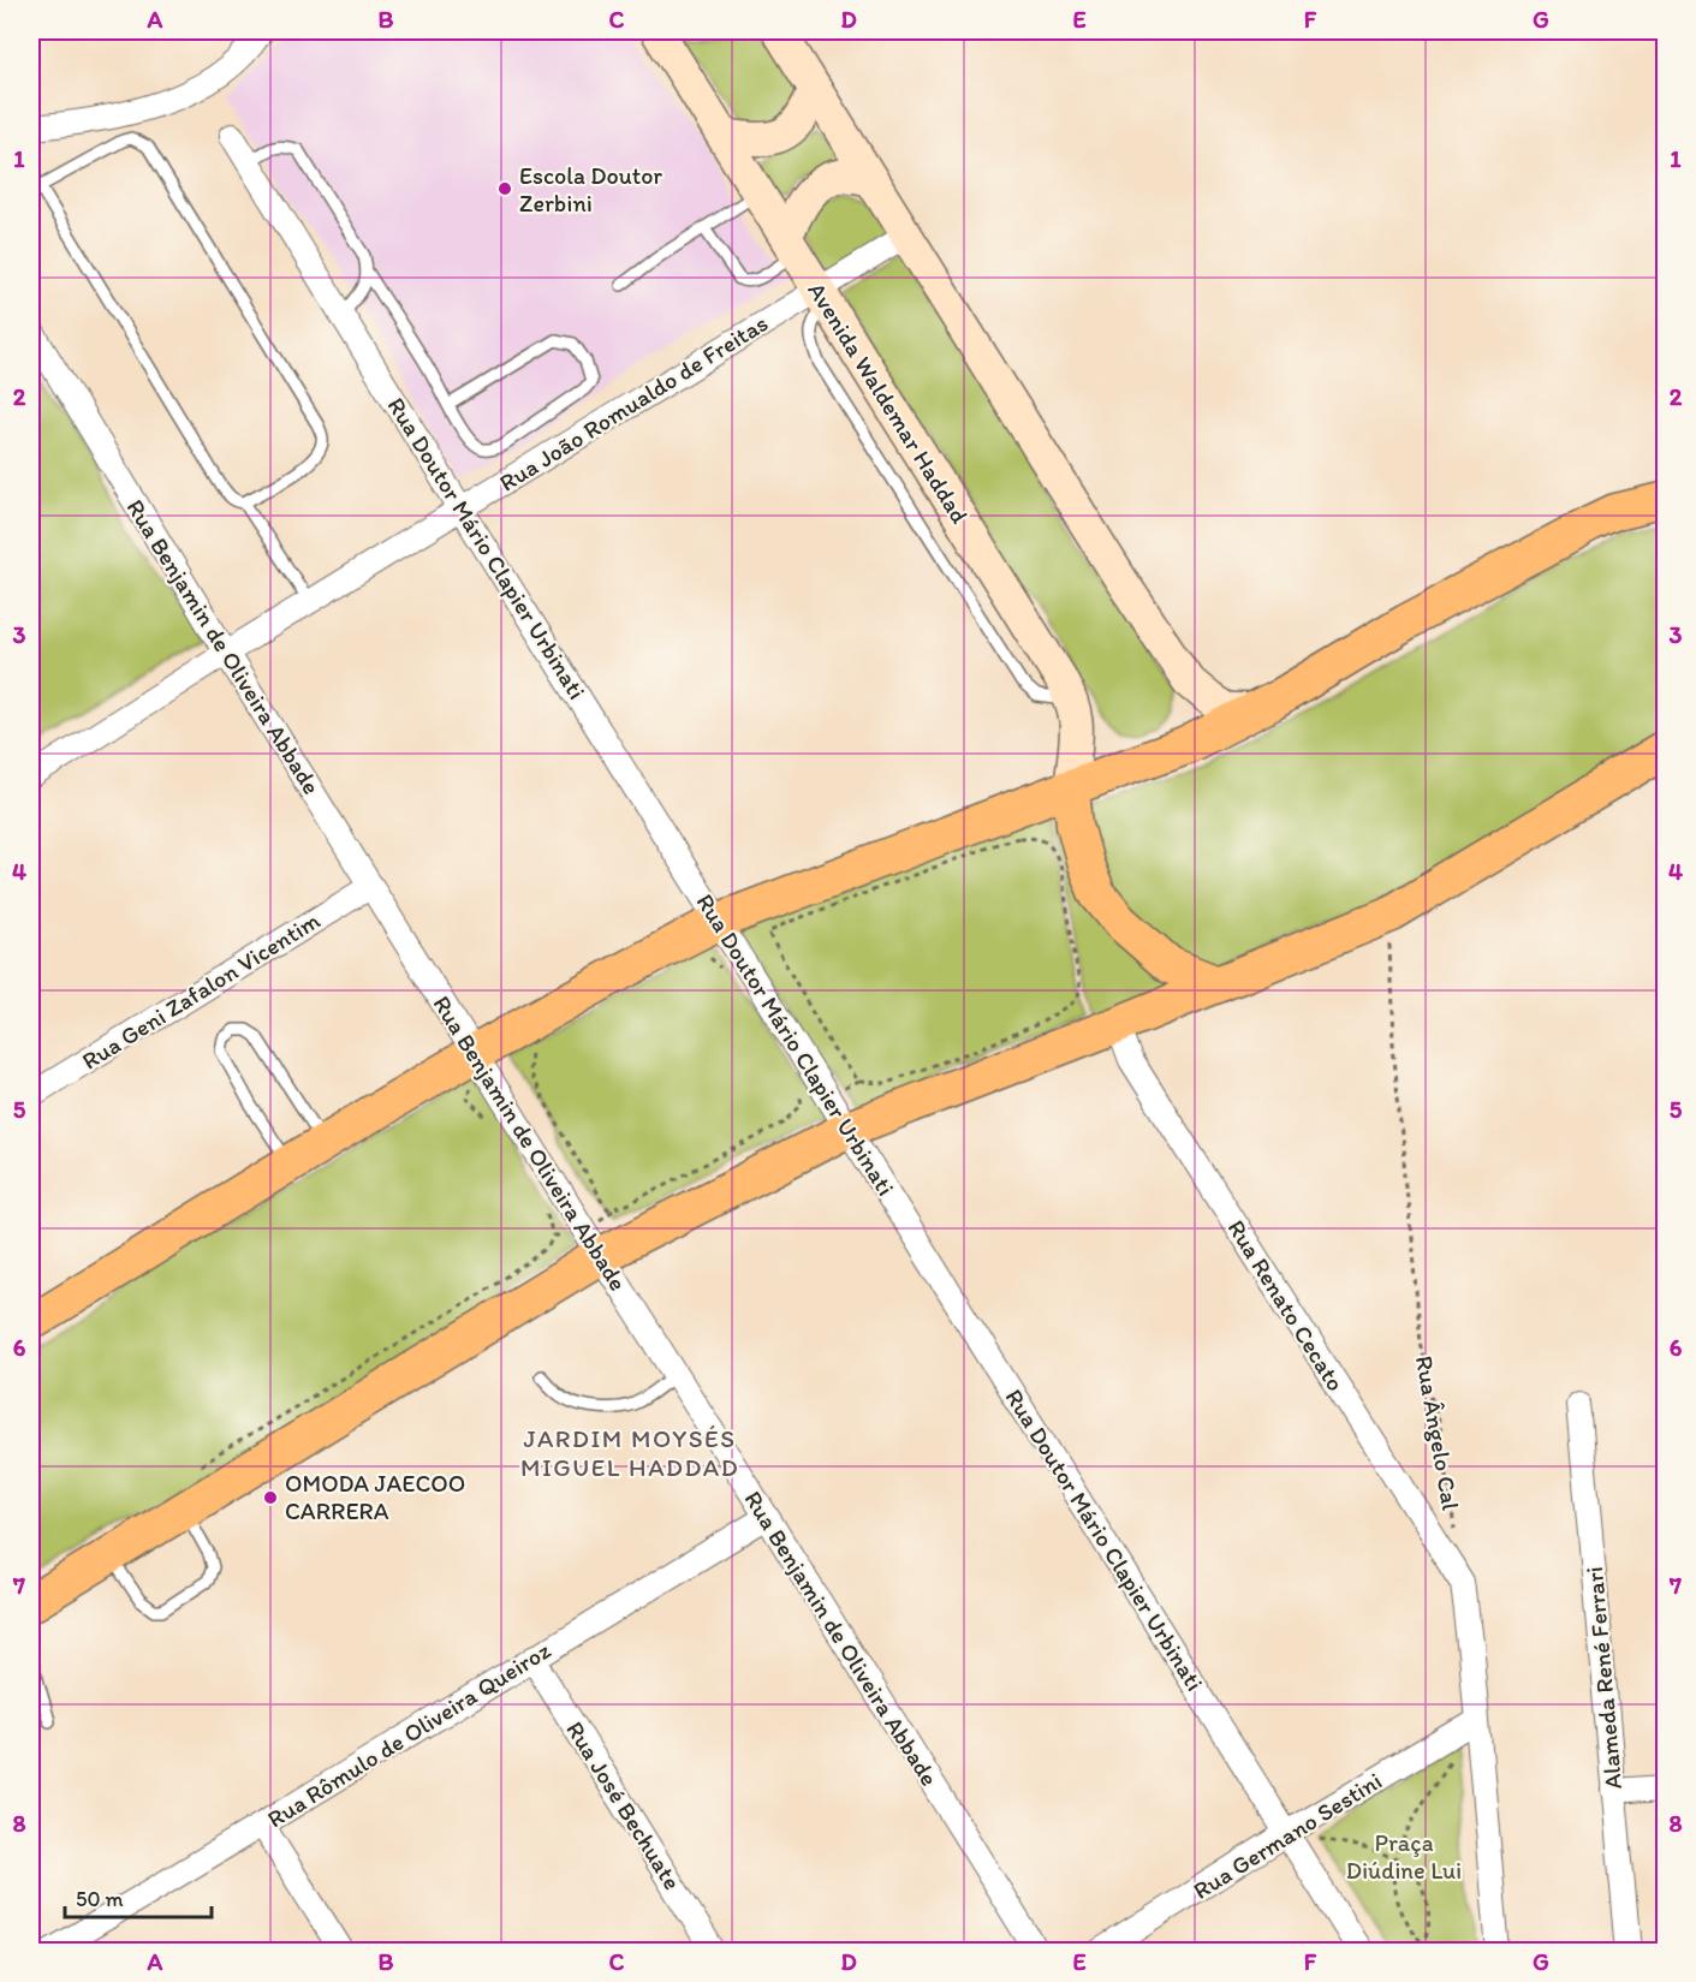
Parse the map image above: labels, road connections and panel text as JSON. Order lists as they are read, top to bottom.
{
  "streets": {
    "main road": ["Avenida Waldemar Haddad"],
    "street": [
      "Rua João Romualdo de Freitas",
      "Rua Doutor Mário Clapier Urbinati",
      "Rua Benjamin de Oliveira Abbade",
      "Rua Geni Zafalon Vicentim",
      "Rua Renato Cecato",
      "Alameda René Ferrari",
      "Rua Rômulo de Oliveira Queiroz",
      "Rua José Bechuate",
      "Rua Germano Sestini"
    ],
    "path": ["Rua Ângelo Cal"]
  },
  "crossings": [
    ["Rua João Romualdo de Freitas", "Avenida Waldemar Haddad"],
    ["Rua João Romualdo de Freitas", "Rua Doutor Mário Clapier Urbinati"],
    ["Rua João Romualdo de Freitas", "Rua Benjamin de Oliveira Abbade"],
    ["Rua Doutor Mário Clapier Urbinati", "Rua Germano Sestini"],
    ["Rua Benjamin de Oliveira Abbade", "Rua Geni Zafalon Vicentim"],
    ["Rua Benjamin de Oliveira Abbade", "Rua Rômulo de Oliveira Queiroz"],
    ["Rua Renato Cecato", "Rua Germano Sestini"],
    ["Rua Rômulo de Oliveira Queiroz", "Rua José Bechuate"]
  ],
  "districts": ["JARDIM MOYSÉS MIGUEL HADDAD"],
  "parks": ["Praça Diúdine Lui"],
  "places": ["Escola Doutor Zerbini", "OMODA JAECOO CARRERA"],
  "scale_bar": "50 m",
  "grid": {
    "columns": [
      "A",
      "B",
      "C",
      "D",
      "E",
      "F",
      "G"
    ],
    "rows": [
      "1",
      "2",
      "3",
      "4",
      "5",
      "6",
      "7",
      "8"
    ]
  }
}
